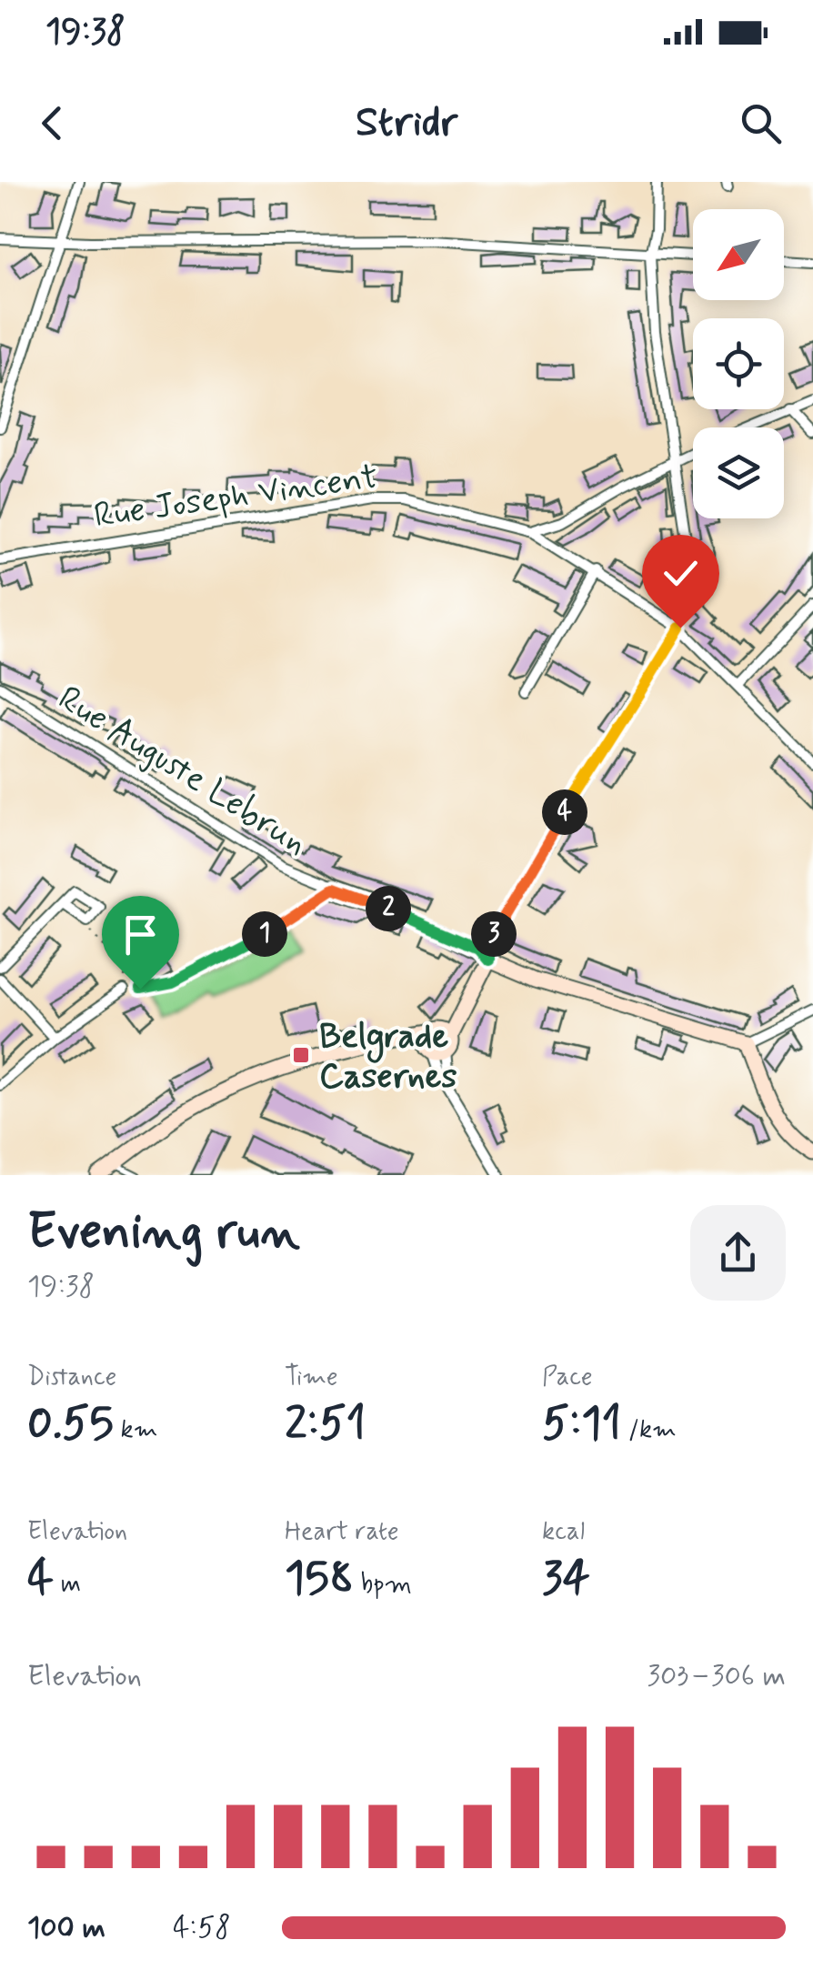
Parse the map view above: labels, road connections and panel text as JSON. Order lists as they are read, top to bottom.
{
  "streets": {
    "street": ["Rue Joseph Vincent", "Rue Auguste Lebrun"]
  },
  "places": {
    "transit": ["Belgrade Casernes"]
  },
  "north": "bottom left",
  "page": {
    "status": "19:38",
    "header": "Stridr",
    "pins": [
      "4",
      "2",
      "1",
      "3"
    ],
    "heading": ["Evening run", "19:38"],
    "stats": [
      ["Distance", "0.55 km"],
      ["Time", "2:51"],
      ["Pace", "5:11 /km"],
      ["Elevation", "4 m"],
      ["Heart rate", "158 bpm"],
      ["kcal", "34"]
    ],
    "chart": ["Elevation", "303–306 m"],
    "list": [
      {
        "name": "100 m",
        "note": "4:58"
      }
    ]
  }
}
